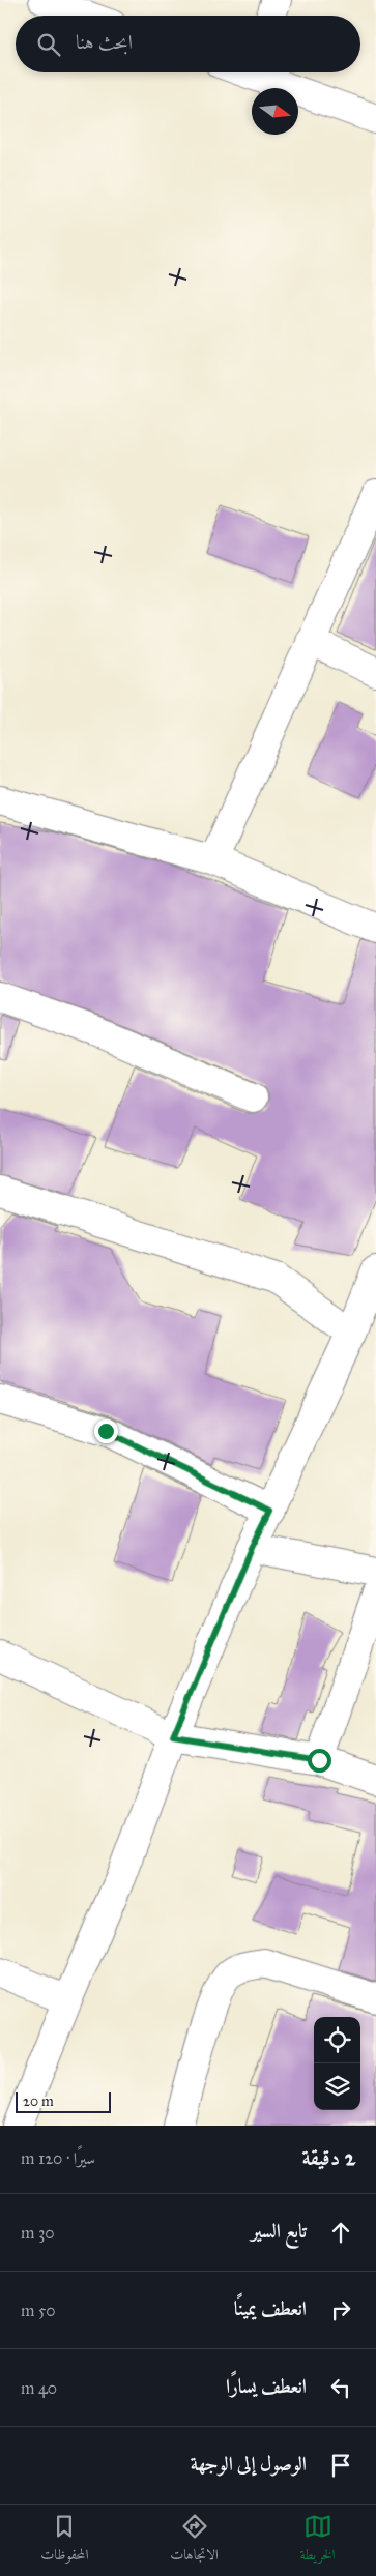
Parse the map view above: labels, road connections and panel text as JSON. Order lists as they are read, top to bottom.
{
  "scale_bar": "20 m",
  "north": "right",
  "page": {
    "search": "ابحث هنا",
    "scale": "20 m",
    "heading": ["2 دقيقة", "سيرًا · 120 m"],
    "list": [
      ["تابع السير", "30 m"],
      ["انعطف يمينًا", "50 m"],
      ["انعطف يسارًا", "40 m"],
      "الوصول إلى الوجهة"
    ],
    "nav": ["الخريطة", "الاتجاهات", "المحفوظات"]
  }
}
